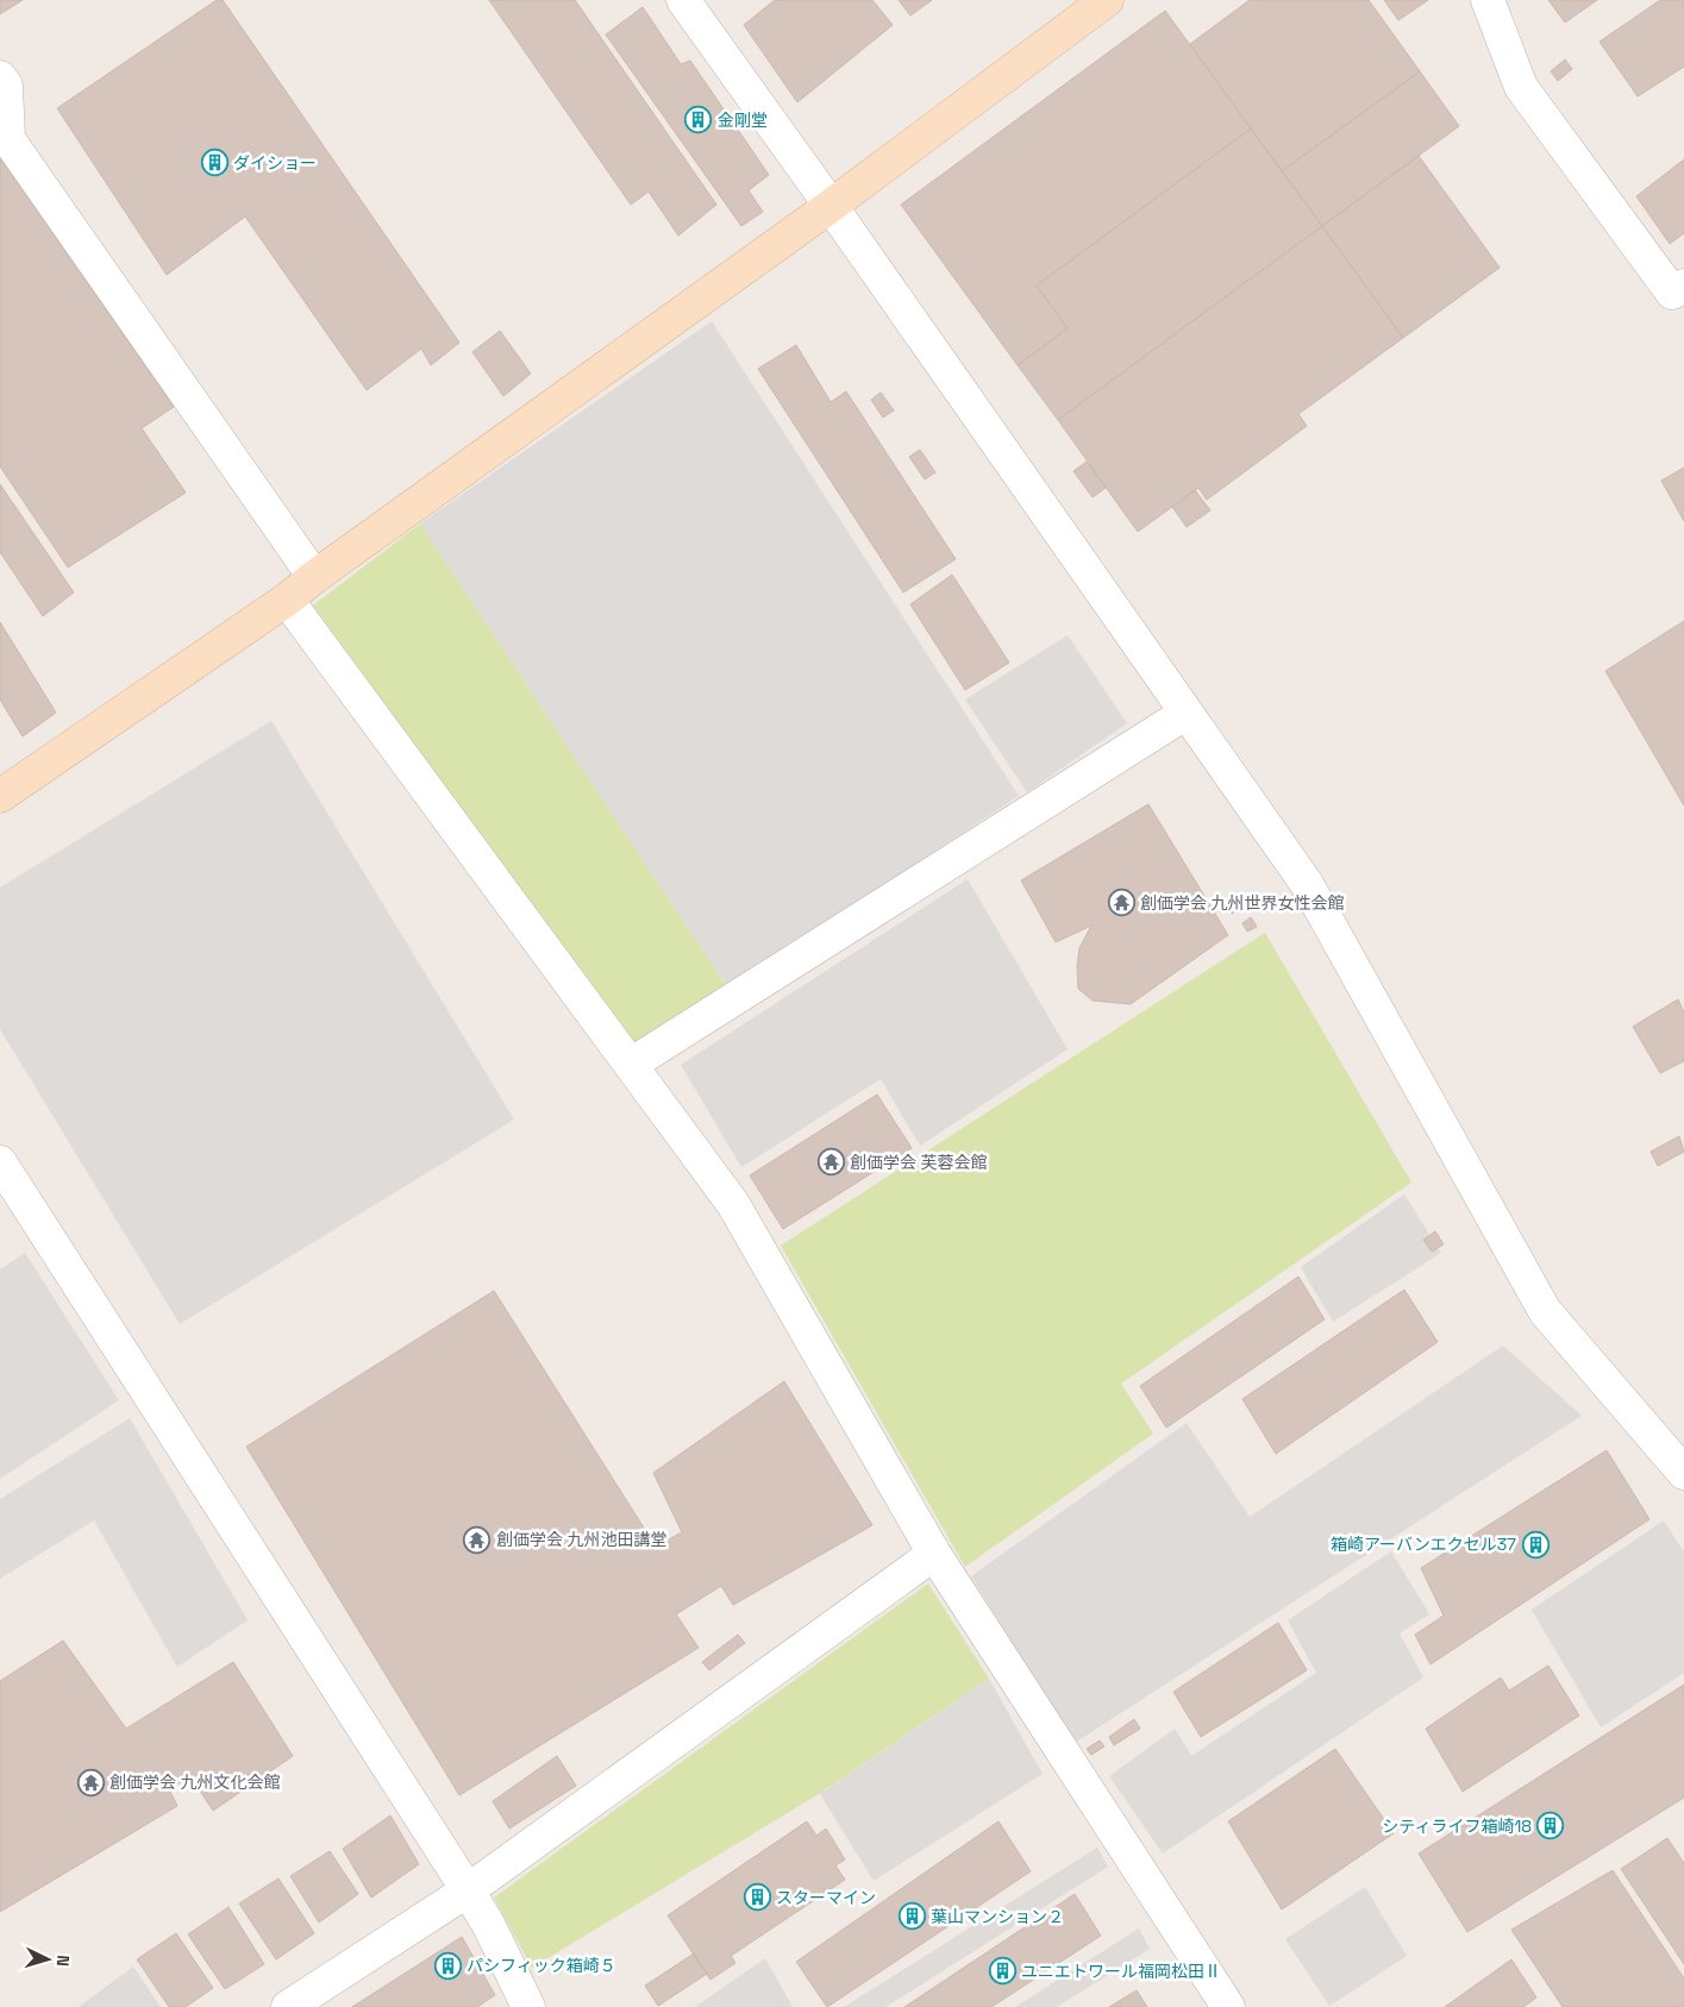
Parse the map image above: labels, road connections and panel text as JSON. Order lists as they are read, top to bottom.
{
  "places": {
    "building": [
      "金剛堂",
      "ダイショー",
      "箱崎アーバンエクセル37",
      "シティライフ箱崎18",
      "スターマイン",
      "葉山マンション２",
      "パシフィック箱崎５",
      "ユニエトワール福岡松田Ⅱ"
    ],
    "temple": [
      "創価学会 九州世界女性会館",
      "創価学会 芙蓉会館",
      "創価学会 九州池田講堂",
      "創価学会 九州文化会館"
    ]
  },
  "north": "right"
}
